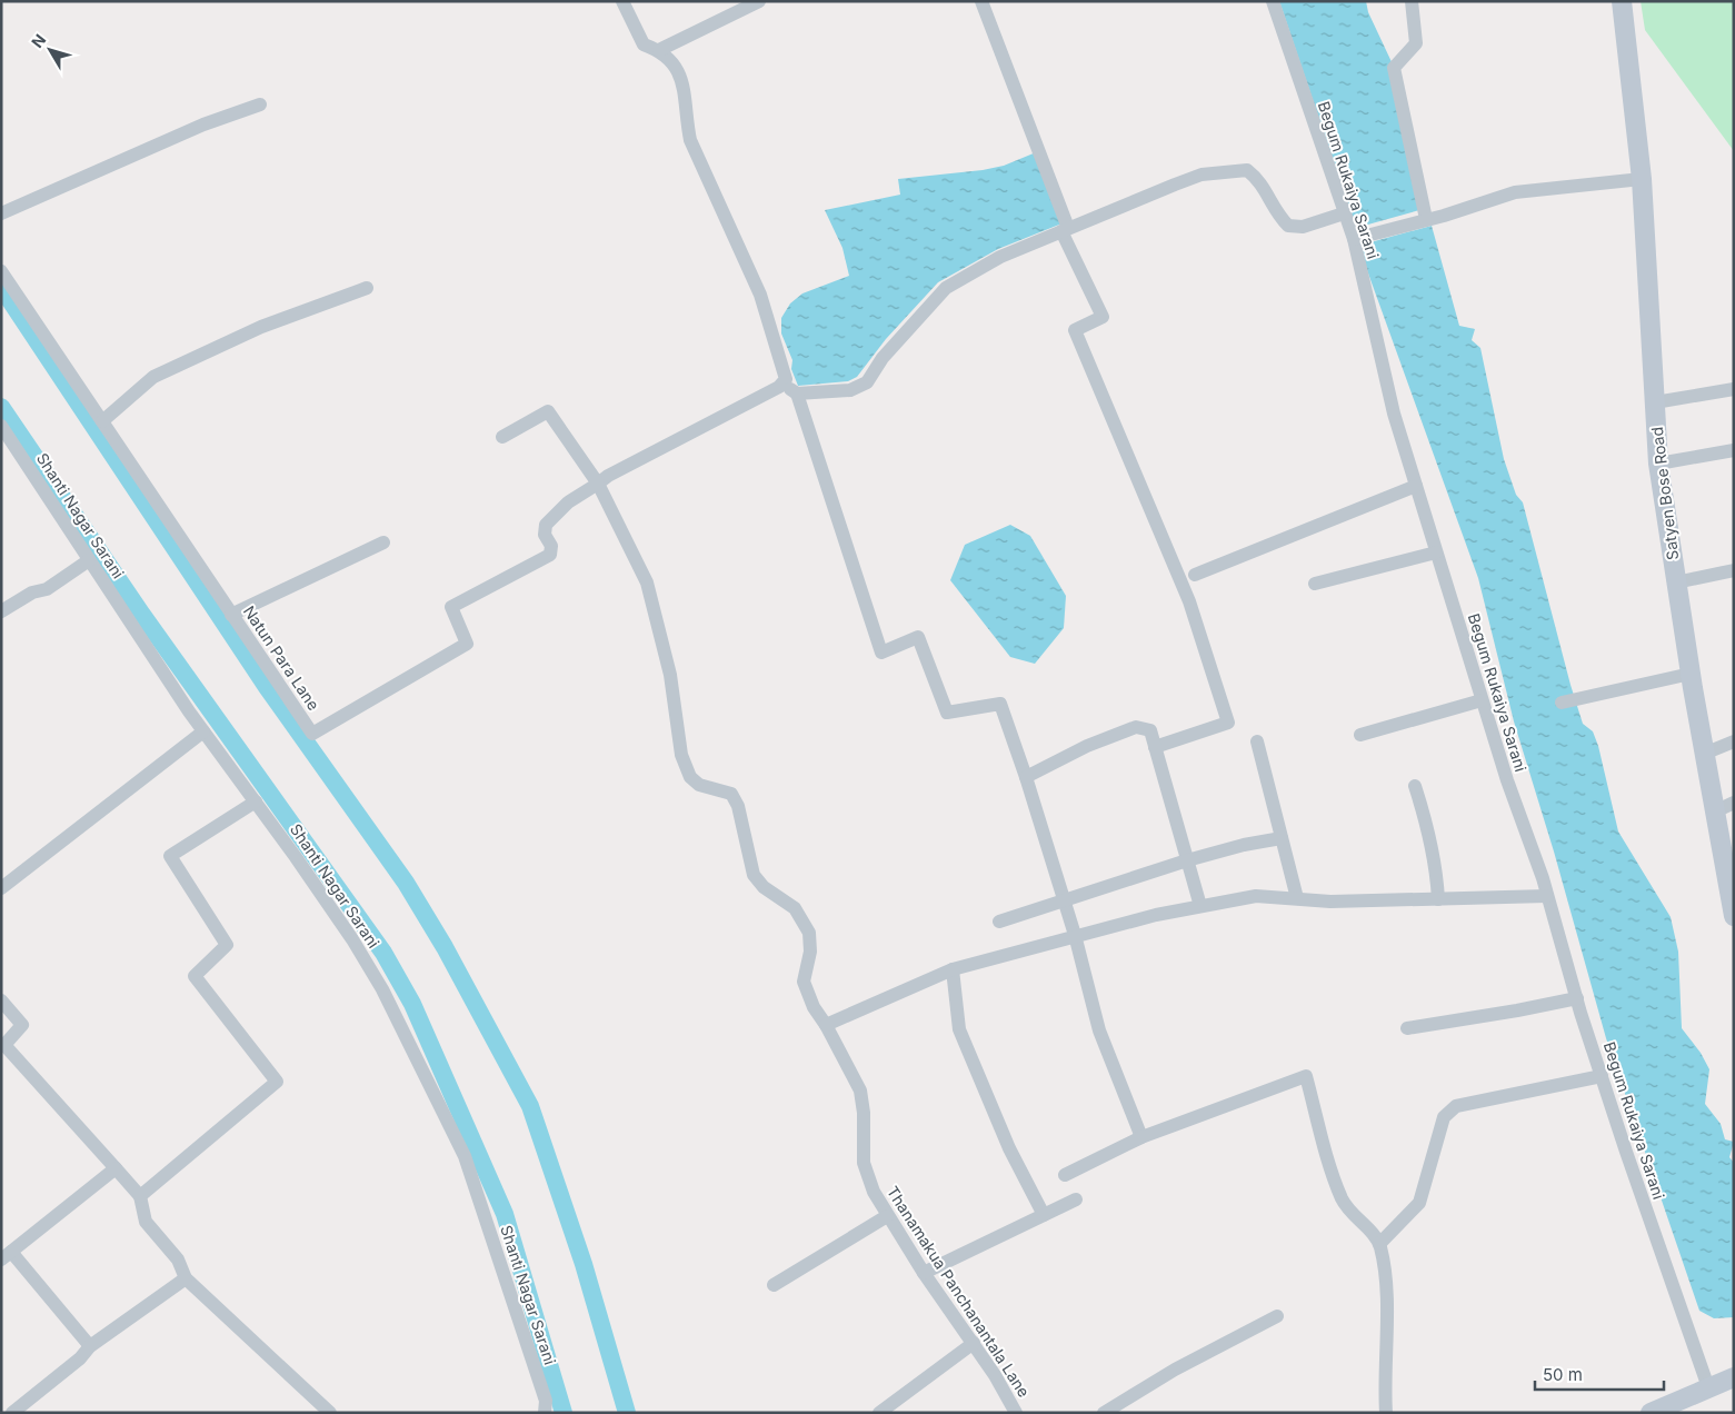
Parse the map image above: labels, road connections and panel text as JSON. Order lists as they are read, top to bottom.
{
  "streets": {
    "main road": ["Satyen Bose Road"],
    "street": [
      "Begum Rukaiya Sarani",
      "Shanti Nagar Sarani",
      "Natun Para Lane",
      "Thanamakua Panchanantala Lane"
    ]
  },
  "crossings": [
    ["Natun Para Lane", "Thanamakua Panchanantala Lane"]
  ],
  "scale_bar": "50 m",
  "north": "top left"
}
